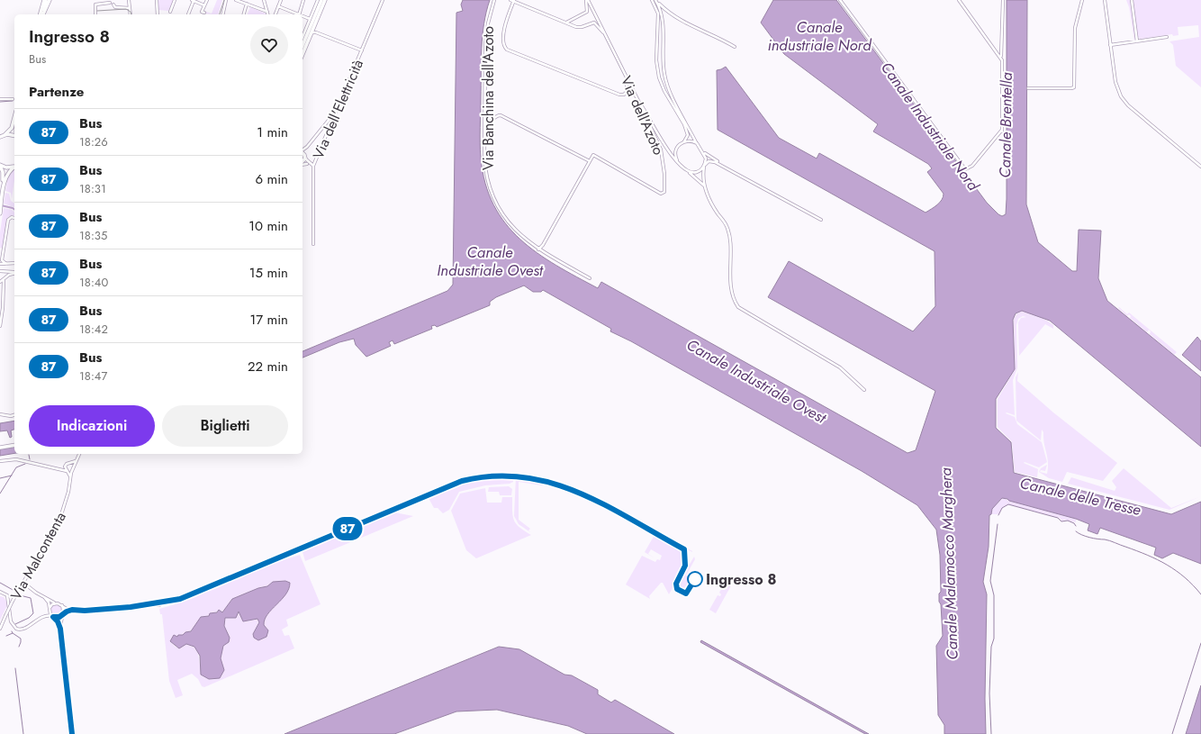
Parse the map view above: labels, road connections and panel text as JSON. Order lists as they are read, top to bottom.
{
  "streets": {
    "street": [
      "Via Banchina dell'Azoto",
      "Via dell'Elettricità",
      "Via dell'Azoto",
      "Via Malcontenta"
    ]
  },
  "water": [
    "Canale industriale Nord",
    "Canale Brentella",
    "Canale Industriale Nord",
    "Canale Industriale Ovest",
    "Canale delle Tresse",
    "Canale Malamocco Marghera"
  ],
  "places": ["Ingresso 8"],
  "lines": ["bus line 87"],
  "page": {
    "on_map": "87",
    "heading": [
      ["Ingresso 8", "Bus"],
      "Partenze"
    ],
    "list": [
      {
        "mark": "87",
        "name": "Bus",
        "note": "18:26",
        "value": "1 min"
      },
      {
        "mark": "87",
        "name": "Bus",
        "note": "18:31",
        "value": "6 min"
      },
      {
        "mark": "87",
        "name": "Bus",
        "note": "18:35",
        "value": "10 min"
      },
      {
        "mark": "87",
        "name": "Bus",
        "note": "18:40",
        "value": "15 min"
      },
      {
        "mark": "87",
        "name": "Bus",
        "note": "18:42",
        "value": "17 min"
      },
      {
        "mark": "87",
        "name": "Bus",
        "note": "18:47",
        "value": "22 min"
      }
    ],
    "buttons": ["Indicazioni", "Biglietti"]
  }
}
